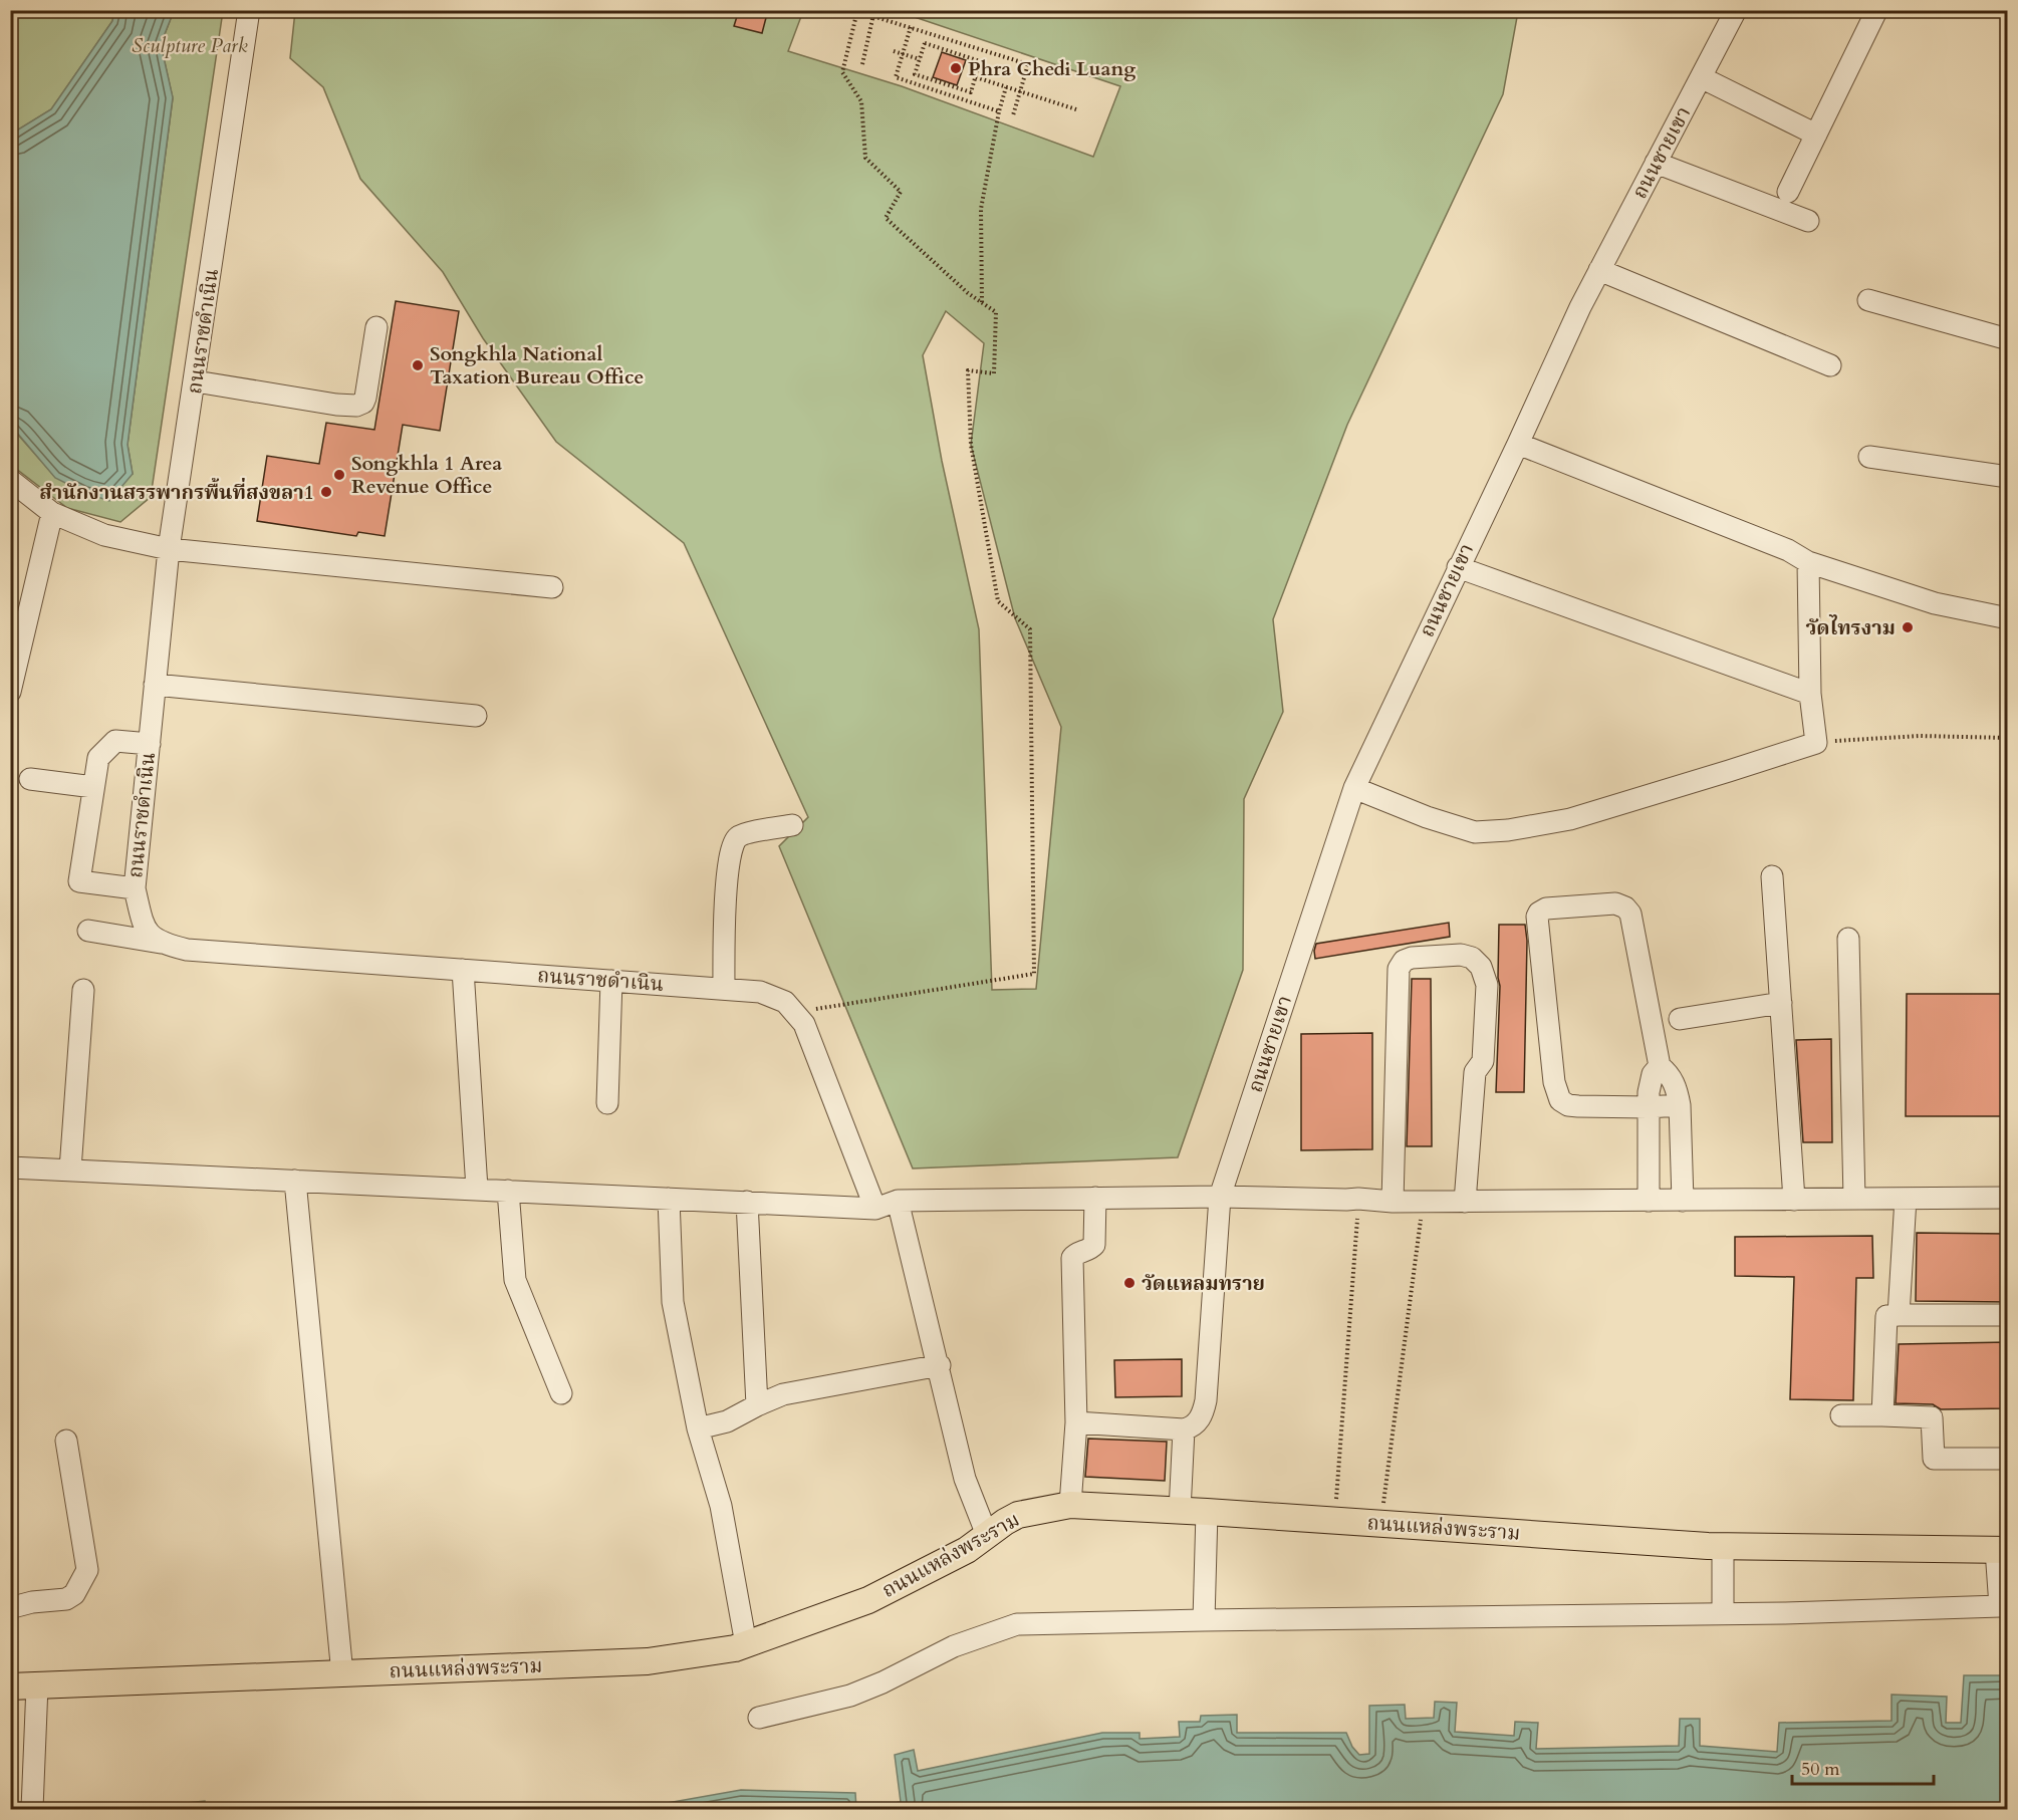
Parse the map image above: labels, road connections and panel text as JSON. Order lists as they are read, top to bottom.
{
  "streets": {
    "main road": ["ถนนแหล่งพระราม"],
    "street": ["ถนนชายเขา", "ถนนราชดำเนิน"]
  },
  "parks": ["Sculpture Park"],
  "places": [
    "Phra Chedi Luang",
    "Songkhla National Taxation Bureau Office",
    "Songkhla 1 Area Revenue Office",
    "สำนักงานสรรพากรพื้นที่สงขลา1",
    "วัดไทรงาม",
    "วัดแหลมทราย"
  ],
  "scale_bar": "50 m"
}
